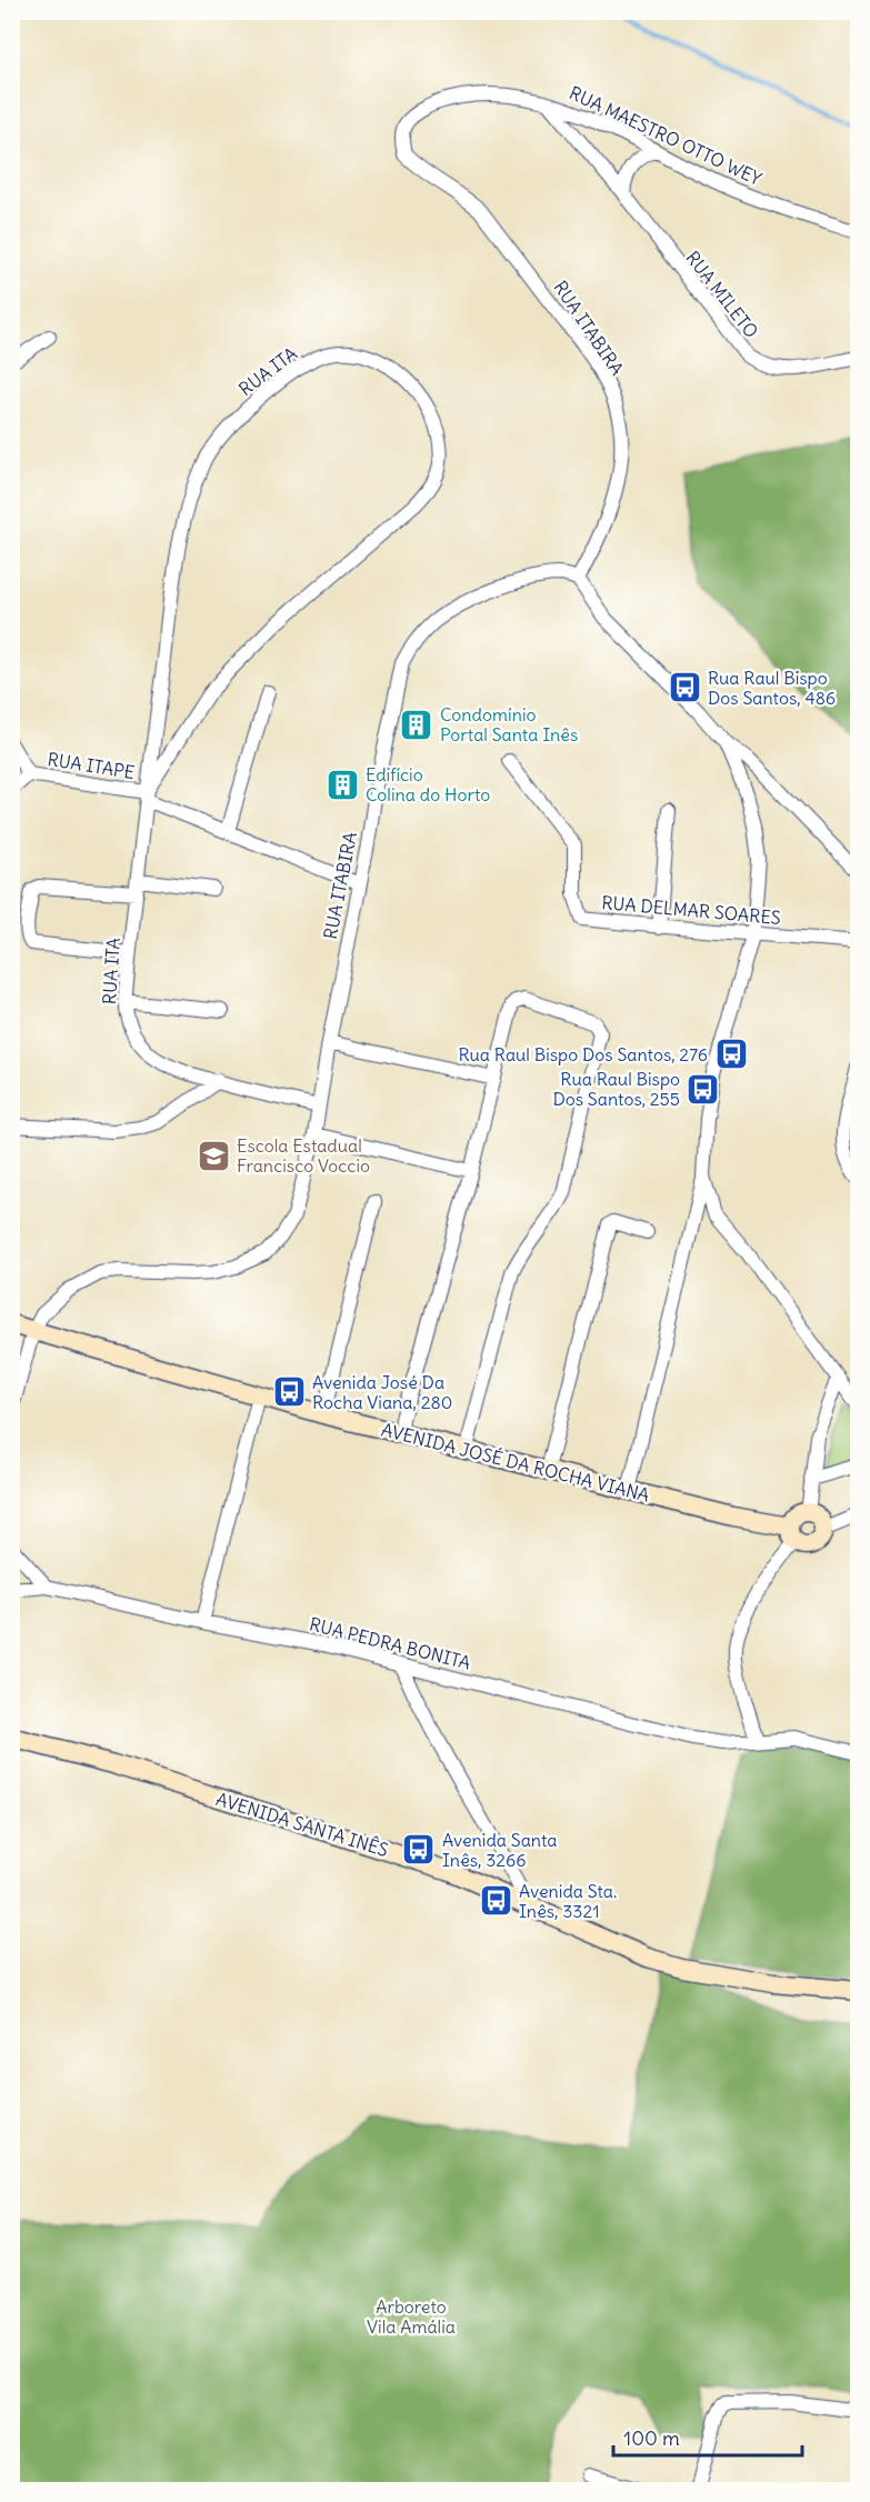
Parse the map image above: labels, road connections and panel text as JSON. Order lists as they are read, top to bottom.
{
  "streets": {
    "street": [
      "RUA MAESTRO OTTO WEY",
      "RUA MILETO",
      "RUA ITABIRA",
      "RUA ITA",
      "RUA ITAPE",
      "RUA DELMAR SOARES",
      "AVENIDA JOSÉ DA ROCHA VIANA",
      "RUA PEDRA BONITA",
      "AVENIDA SANTA INÊS"
    ]
  },
  "crossings": [
    ["RUA MAESTRO OTTO WEY", "RUA MILETO"],
    ["RUA MAESTRO OTTO WEY", "RUA ITABIRA"],
    ["RUA ITABIRA", "RUA ITA"],
    ["RUA ITABIRA", "RUA ITAPE"],
    ["RUA ITABIRA", "AVENIDA JOSÉ DA ROCHA VIANA"],
    ["RUA ITA", "RUA ITAPE"]
  ],
  "parks": ["Arboreto Vila Amália"],
  "places": {
    "bus stop": [
      "Rua Raul Bispo Dos Santos, 486",
      "Rua Raul Bispo Dos Santos, 276",
      "Rua Raul Bispo Dos Santos, 255",
      "Avenida José Da Rocha Viana, 280",
      "Avenida Santa Inês, 3266",
      "Avenida Sta. Inês, 3321"
    ],
    "building": ["Condomínio Portal Santa Inês", "Edifício Colina do Horto"],
    "school or university": ["Escola Estadual Francisco Voccio"]
  },
  "scale_bar": "100 m"
}
